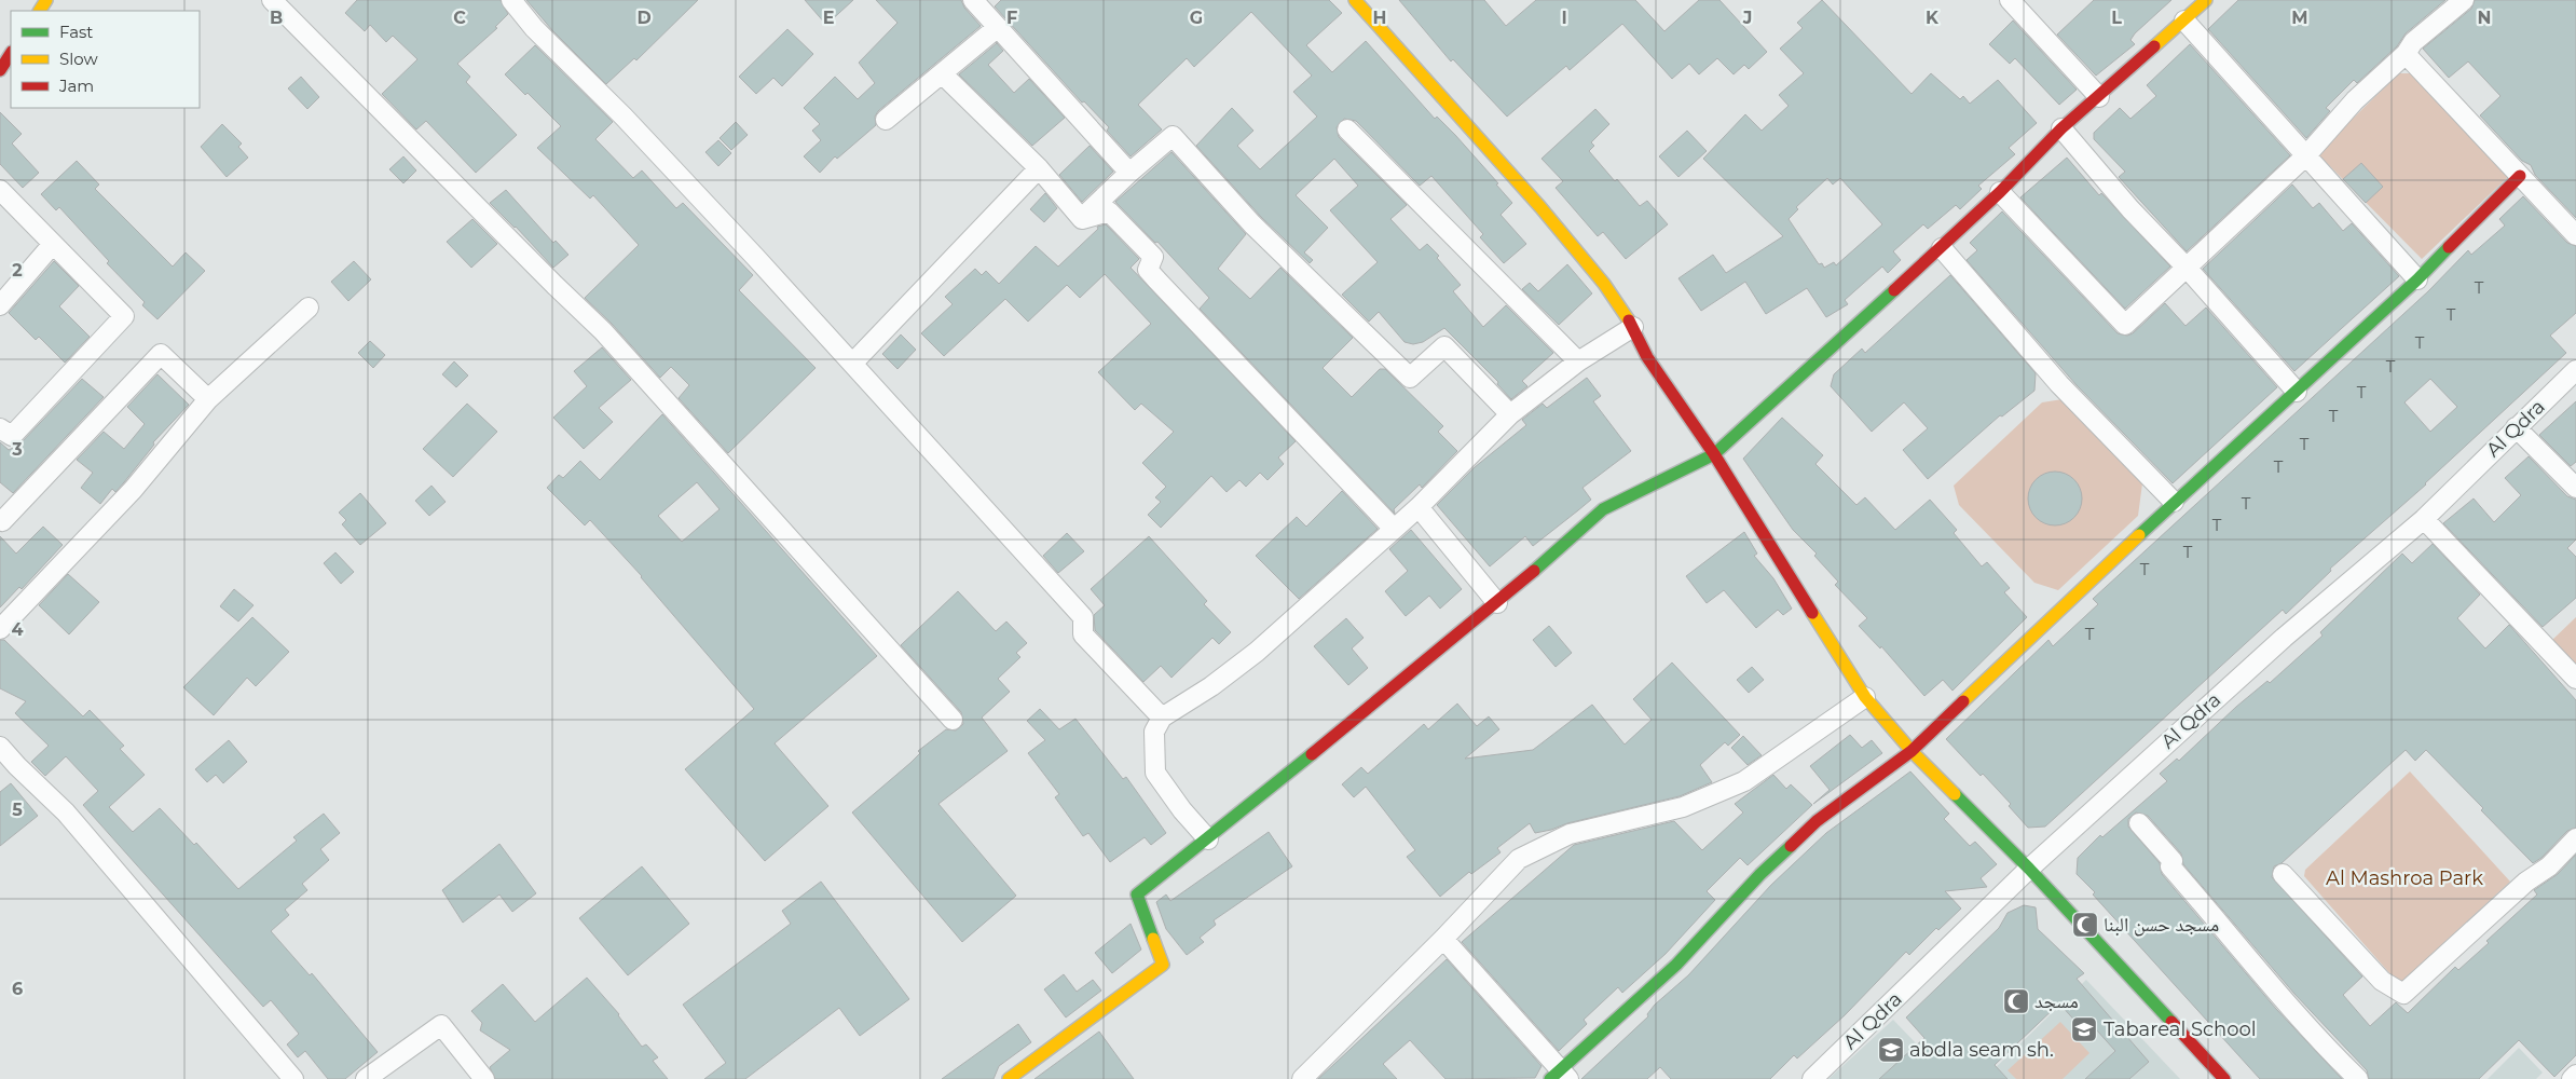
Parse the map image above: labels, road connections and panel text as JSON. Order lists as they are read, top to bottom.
{
  "streets": {
    "street": ["Al Qdra"]
  },
  "parks": ["Al Mashroa Park"],
  "places": {
    "mosque": ["مسجد حسن البنا", "مسجد"],
    "school or university": ["Tabareal School", "abdla seam sh."]
  },
  "house_numbers": [
    "T",
    "T",
    "T",
    "T",
    "T",
    "T",
    "T",
    "T",
    "T",
    "T",
    "T",
    "T",
    "T"
  ],
  "legend": ["Fast", "Slow", "Jam"],
  "grid": {
    "columns": [
      "B",
      "C",
      "D",
      "E",
      "F",
      "G",
      "H",
      "I",
      "J",
      "K",
      "L",
      "M",
      "N"
    ],
    "rows": [
      "2",
      "3",
      "4",
      "5",
      "6"
    ]
  }
}
